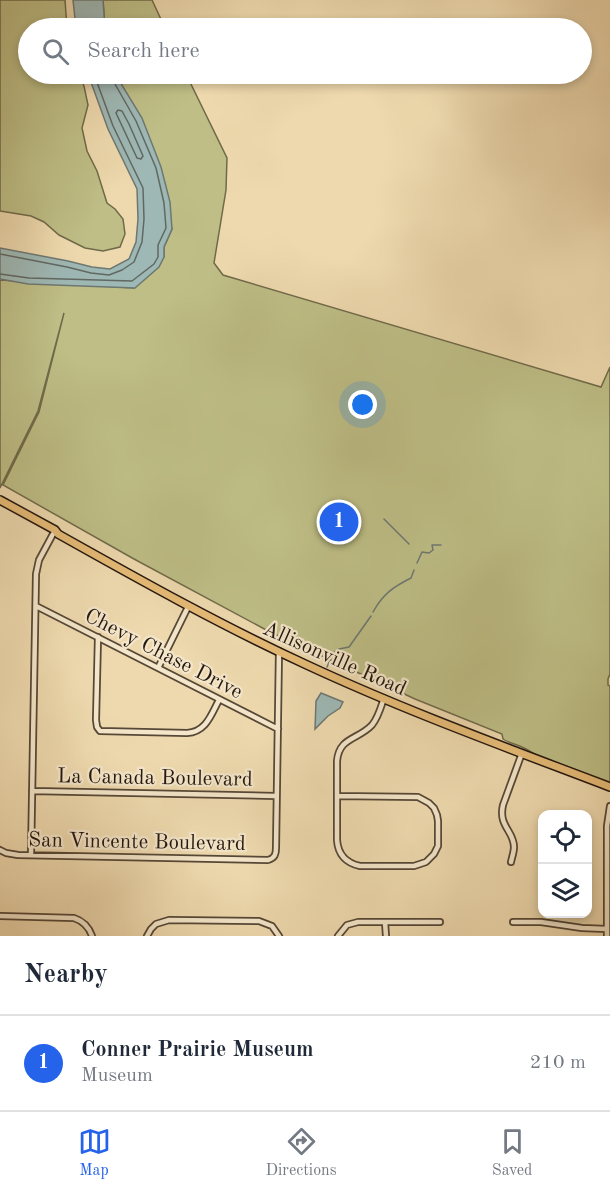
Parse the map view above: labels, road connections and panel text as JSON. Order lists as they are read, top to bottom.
{
  "streets": {
    "main road": ["Allisonville Road"],
    "street": ["Chevy Chase Drive", "La Canada Boulevard", "San Vincente Boulevard"]
  },
  "crossings": [
    ["La Canada Boulevard", "San Vincente Boulevard"]
  ],
  "page": {
    "search": "Search here",
    "pins": "1",
    "heading": "Nearby",
    "list": [
      {
        "mark": "1",
        "name": "Conner Prairie Museum",
        "note": "Museum",
        "value": "210 m"
      }
    ],
    "nav": ["Map", "Directions", "Saved"]
  }
}
